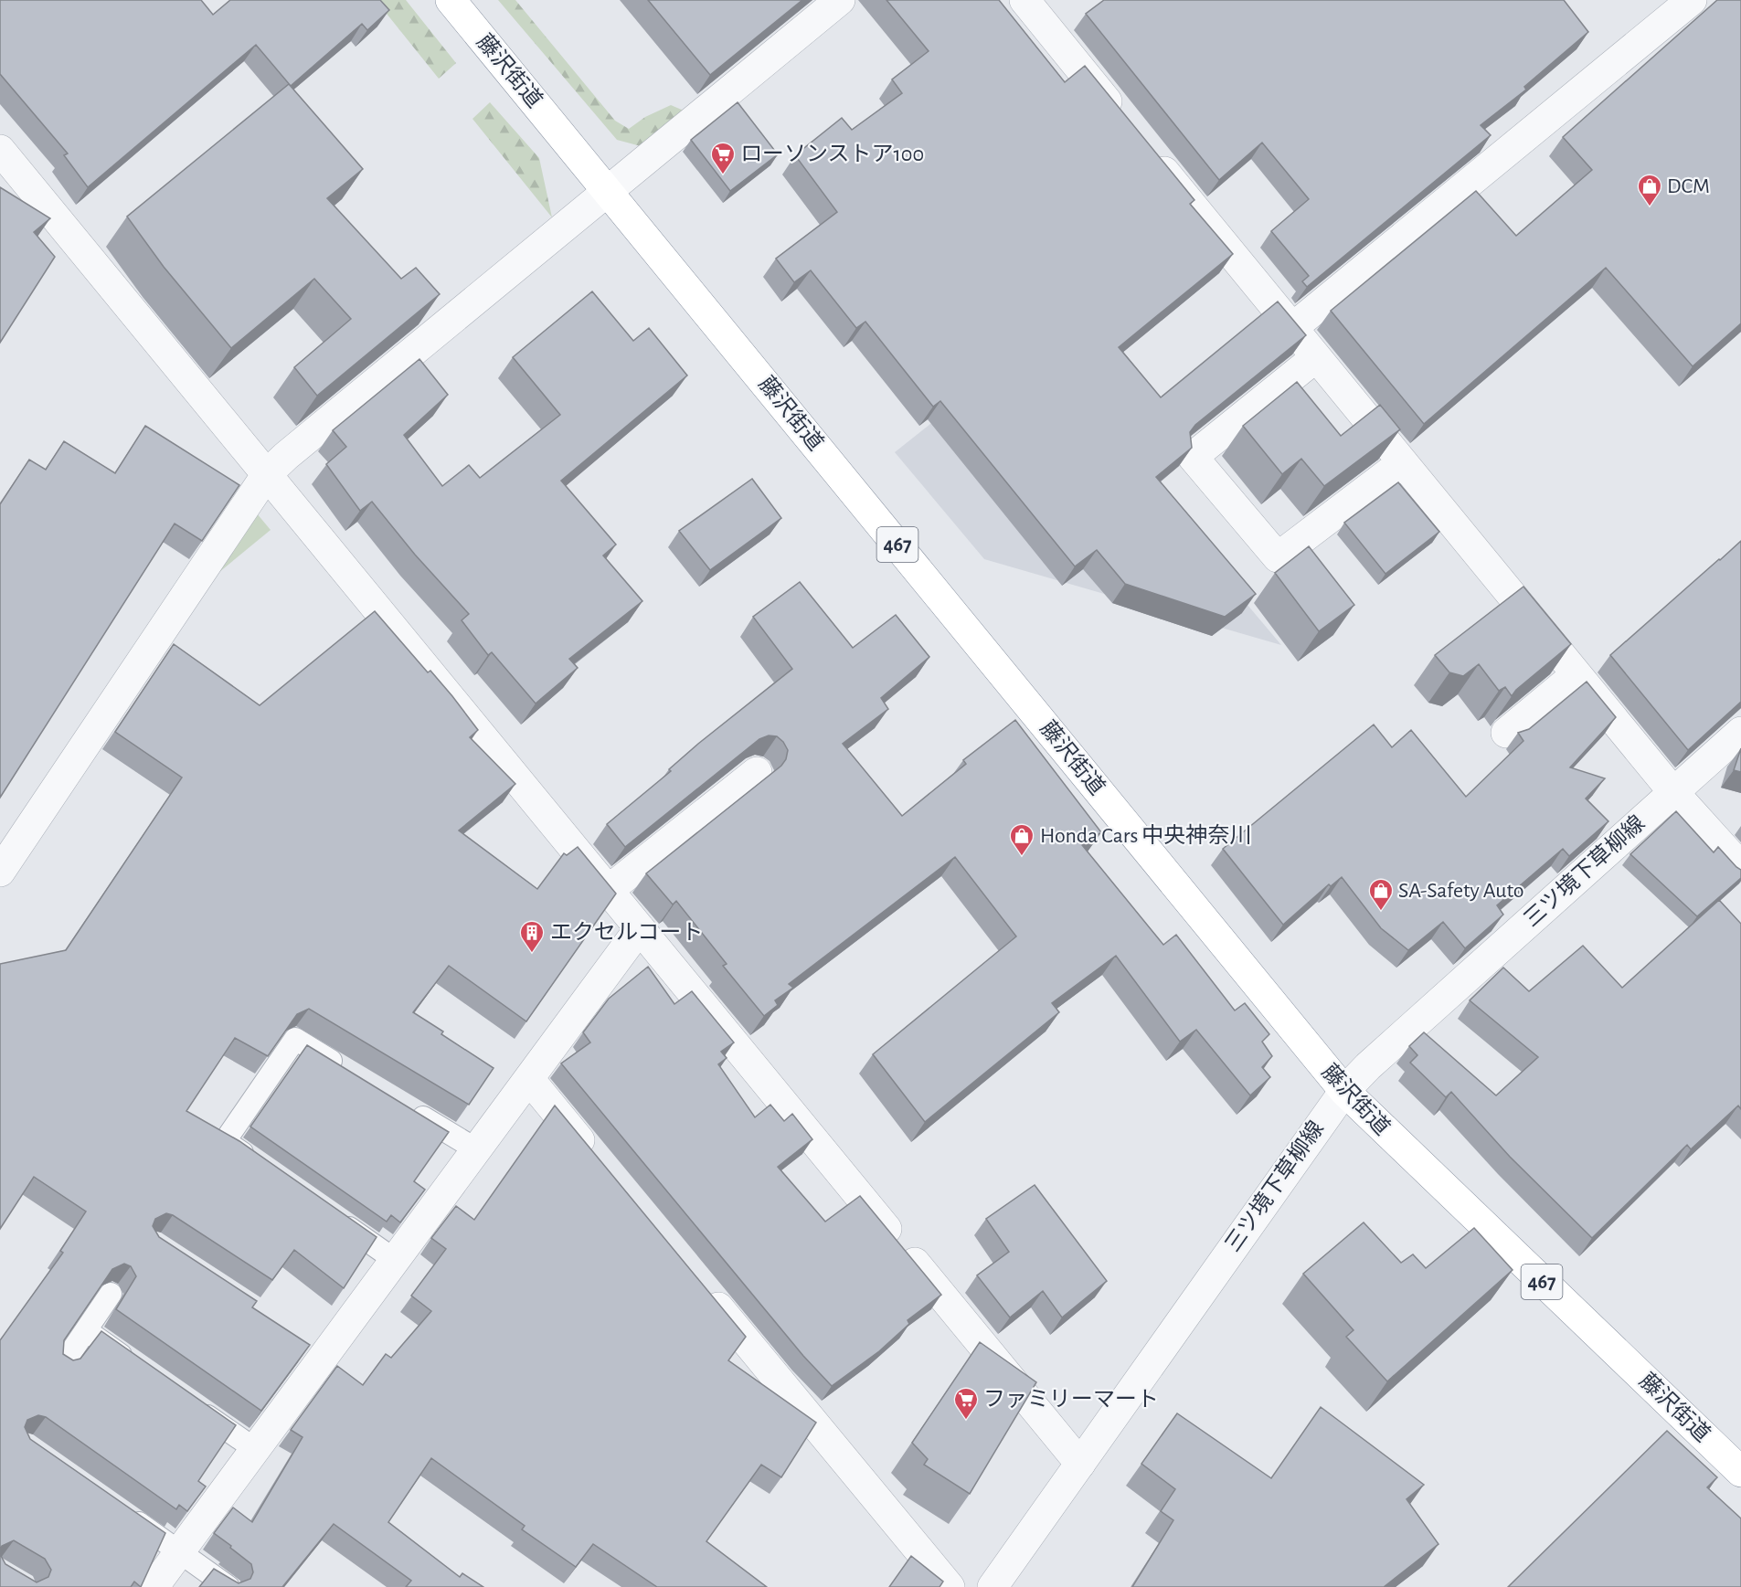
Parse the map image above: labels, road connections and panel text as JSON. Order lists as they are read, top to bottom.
{
  "streets": {
    "highway": ["藤沢街道", "467"],
    "street": ["三ツ境下草柳線"]
  },
  "crossings": [
    ["藤沢街道", "三ツ境下草柳線"]
  ],
  "places": {
    "supermarket": ["ローソンストア100", "ファミリーマート"],
    "shop": ["DCM", "Honda Cars 中央神奈川", "SA-Safety Auto"],
    "building": ["エクセルコート"]
  }
}
